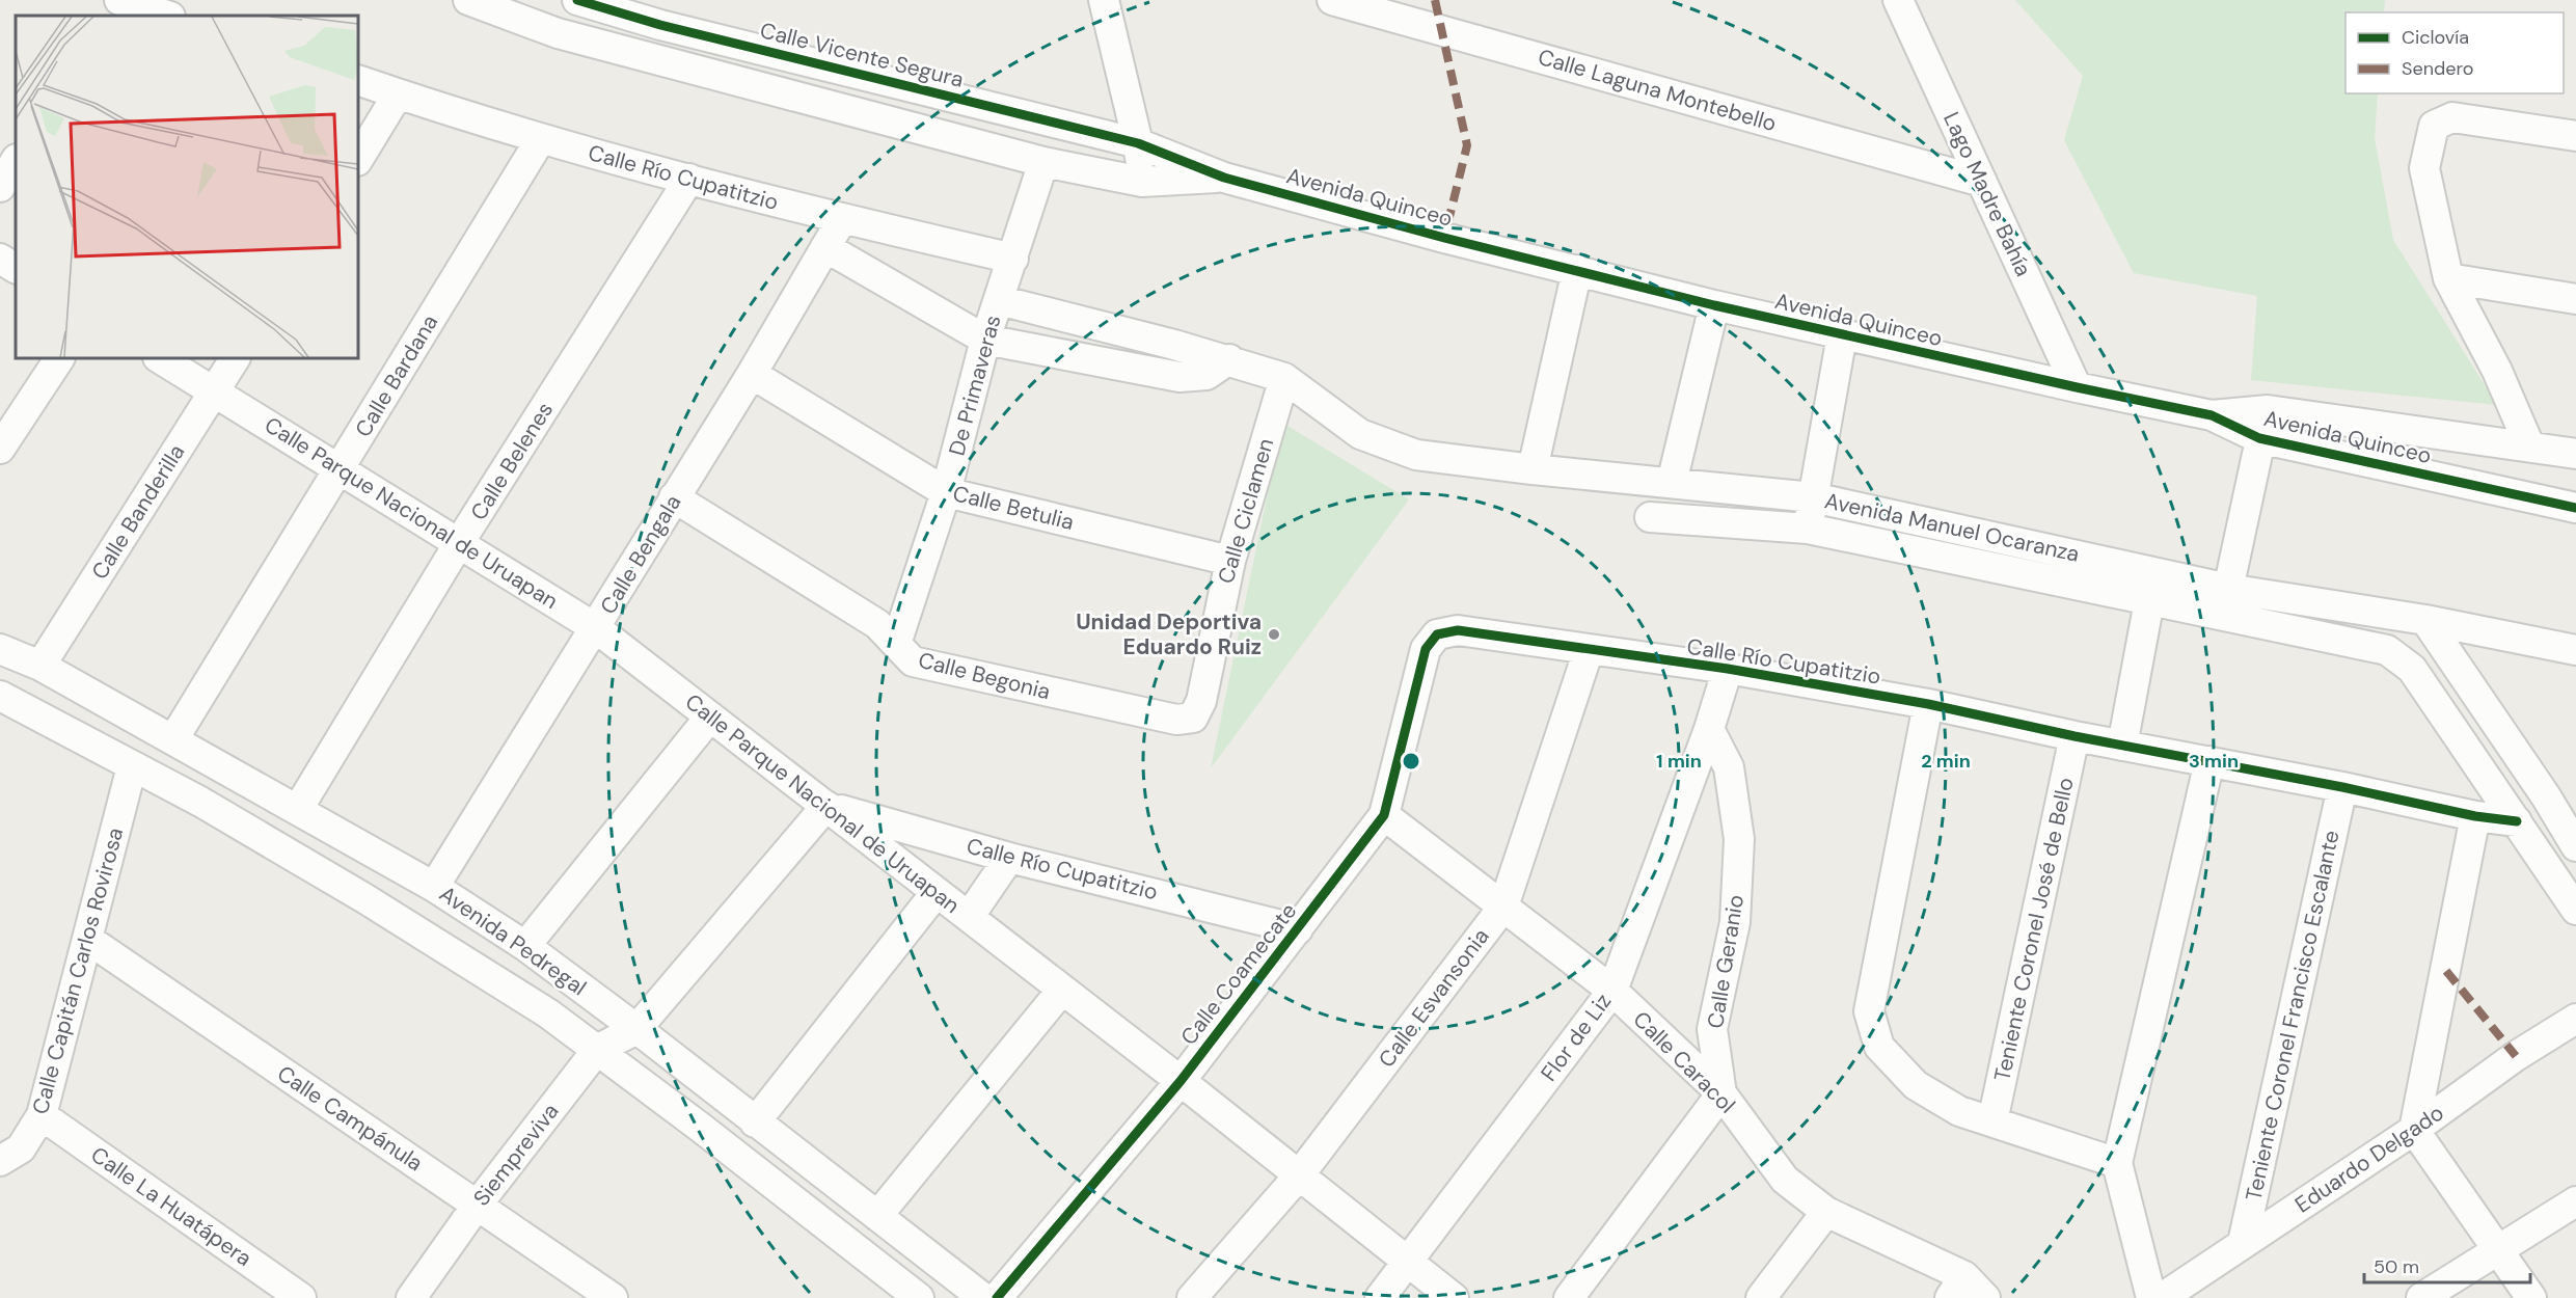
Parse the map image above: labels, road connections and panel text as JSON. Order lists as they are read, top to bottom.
{
  "streets": {
    "street": [
      "Calle Vicente Segura",
      "Calle Laguna Montebello",
      "Calle Río Cupatitzio",
      "Lago Madre Bahía",
      "Avenida Quinceo",
      "Calle Bardana",
      "De Primaveras",
      "Calle Belenes",
      "Calle Betulia",
      "Calle Ciclamen",
      "Calle Banderilla",
      "Calle Parque Nacional de Uruapan",
      "Avenida Manuel Ocaranza",
      "Calle Bengala",
      "Calle Begonia",
      "Teniente Coronel José de Bello",
      "Avenida Pedregal",
      "Calle Geranio",
      "Calle Capitán Carlos Rovirosa",
      "Calle Coamecate",
      "Calle Esvansonia",
      "Teniente Coronel Francisco Escalante",
      "Flor de Liz",
      "Calle Caracol",
      "Calle Campánula",
      "Siempreviva",
      "Eduardo Delgado",
      "Calle La Huatápera"
    ]
  },
  "crossings": [
    ["Calle Vicente Segura", "Avenida Quinceo"],
    ["Calle Laguna Montebello", "Lago Madre Bahía"],
    ["Calle Río Cupatitzio", "Calle Bardana"],
    ["Calle Río Cupatitzio", "De Primaveras"],
    ["Calle Río Cupatitzio", "Calle Belenes"],
    ["Calle Río Cupatitzio", "Calle Parque Nacional de Uruapan"],
    ["Calle Río Cupatitzio", "Avenida Manuel Ocaranza"],
    ["Calle Río Cupatitzio", "Calle Bengala"],
    ["Calle Río Cupatitzio", "Teniente Coronel José de Bello"],
    ["Calle Río Cupatitzio", "Calle Coamecate"],
    ["Calle Río Cupatitzio", "Calle Esvansonia"],
    ["Calle Río Cupatitzio", "Teniente Coronel Francisco Escalante"],
    ["Calle Río Cupatitzio", "Flor de Liz"],
    ["Lago Madre Bahía", "Avenida Quinceo"],
    ["Calle Bardana", "Calle Parque Nacional de Uruapan"],
    ["Calle Bardana", "Avenida Pedregal"],
    ["De Primaveras", "Calle Betulia"],
    ["De Primaveras", "Avenida Manuel Ocaranza"],
    ["De Primaveras", "Calle Begonia"],
    ["Calle Belenes", "Calle Parque Nacional de Uruapan"],
    ["Calle Belenes", "Avenida Pedregal"],
    ["Calle Betulia", "Calle Ciclamen"],
    ["Calle Betulia", "Calle Bengala"],
    ["Calle Ciclamen", "Avenida Manuel Ocaranza"],
    ["Calle Ciclamen", "Calle Begonia"],
    ["Calle Banderilla", "Calle Parque Nacional de Uruapan"],
    ["Calle Banderilla", "Avenida Pedregal"],
    ["Calle Parque Nacional de Uruapan", "Calle Bengala"],
    ["Calle Parque Nacional de Uruapan", "Calle Coamecate"],
    ["Calle Parque Nacional de Uruapan", "Calle Esvansonia"],
    ["Calle Parque Nacional de Uruapan", "Flor de Liz"],
    ["Calle Bengala", "Calle Begonia"],
    ["Calle Bengala", "Avenida Pedregal"],
    ["Avenida Pedregal", "Calle Capitán Carlos Rovirosa"],
    ["Avenida Pedregal", "Siempreviva"],
    ["Calle Geranio", "Flor de Liz"],
    ["Calle Geranio", "Calle Caracol"],
    ["Calle Capitán Carlos Rovirosa", "Calle Campánula"],
    ["Calle Capitán Carlos Rovirosa", "Calle La Huatápera"],
    ["Calle Coamecate", "Calle Caracol"],
    ["Calle Esvansonia", "Calle Caracol"],
    ["Teniente Coronel Francisco Escalante", "Eduardo Delgado"],
    ["Flor de Liz", "Calle Caracol"],
    ["Calle Campánula", "Siempreviva"]
  ],
  "places": ["Unidad Deportiva Eduardo Ruiz"],
  "legend": ["Ciclovía", "Sendero"],
  "scale_bar": "50 m",
  "rings": ["1 min", "2 min", "3 min"]
}
